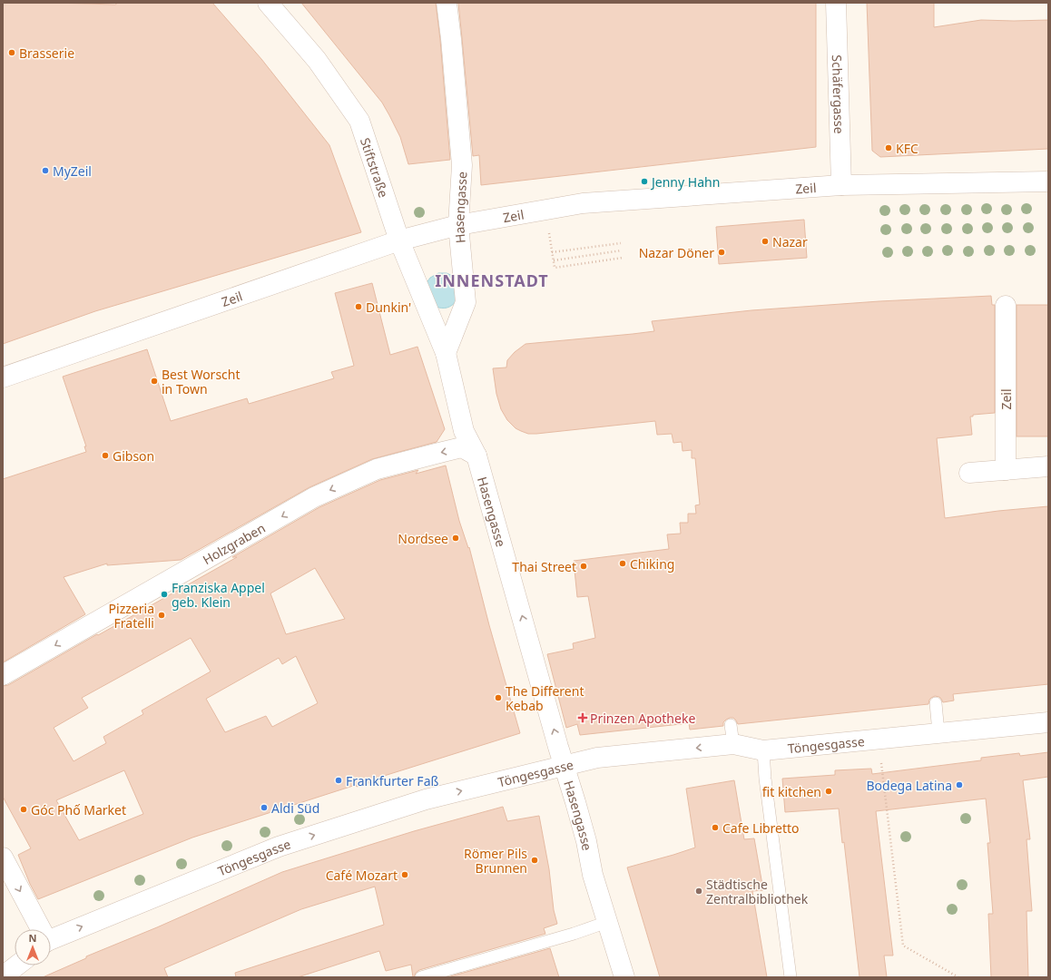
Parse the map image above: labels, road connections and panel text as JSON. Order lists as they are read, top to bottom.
{
  "streets": {
    "street": [
      "Schäfergasse",
      "Stiftstraße",
      "Zeil",
      "Hasengasse",
      "Holzgraben",
      "Töngesgasse"
    ]
  },
  "crossings": [
    ["Schäfergasse", "Zeil"],
    ["Stiftstraße", "Zeil"],
    ["Stiftstraße", "Hasengasse"],
    ["Zeil", "Hasengasse"],
    ["Hasengasse", "Holzgraben"],
    ["Hasengasse", "Töngesgasse"]
  ],
  "one_way": ["Holzgraben"],
  "districts": ["INNENSTADT"],
  "places": {
    "other": [
      "Brasserie",
      "KFC",
      "MyZeil",
      "Jenny Hahn",
      "Nazar",
      "Nazar Döner",
      "Dunkin'",
      "Best Worscht in Town",
      "Gibson",
      "Nordsee",
      "Chiking",
      "Thai Street",
      "Franziska Appel geb. Klein",
      "Pizzeria Fratelli",
      "The Different Kebab",
      "Frankfurter Faß",
      "Bodega Latina",
      "fit kitchen",
      "Aldi Süd",
      "Góc Phố Market",
      "Cafe Libretto",
      "Römer Pils Brunnen",
      "Café Mozart",
      "Städtische Zentralbibliothek"
    ],
    "health": ["Prinzen Apotheke"]
  },
  "north": "top"
}
